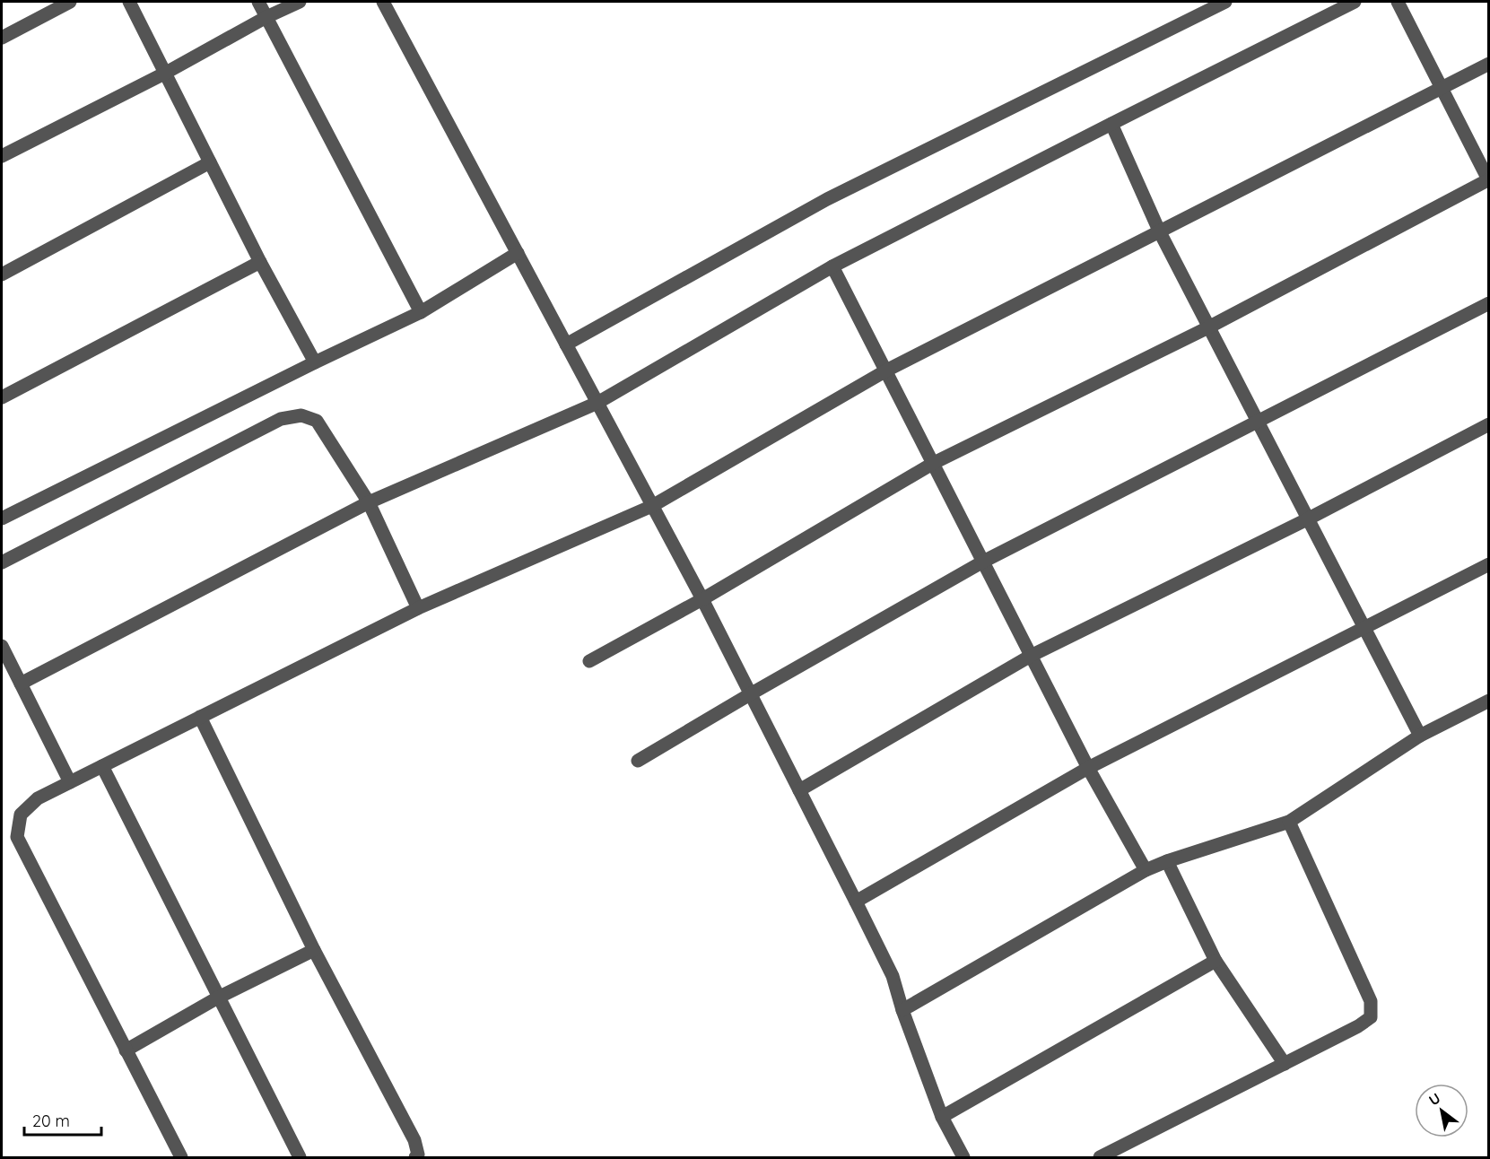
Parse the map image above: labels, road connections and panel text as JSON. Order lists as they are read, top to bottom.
{
  "scale_bar": "20 m",
  "north": "top left"
}
